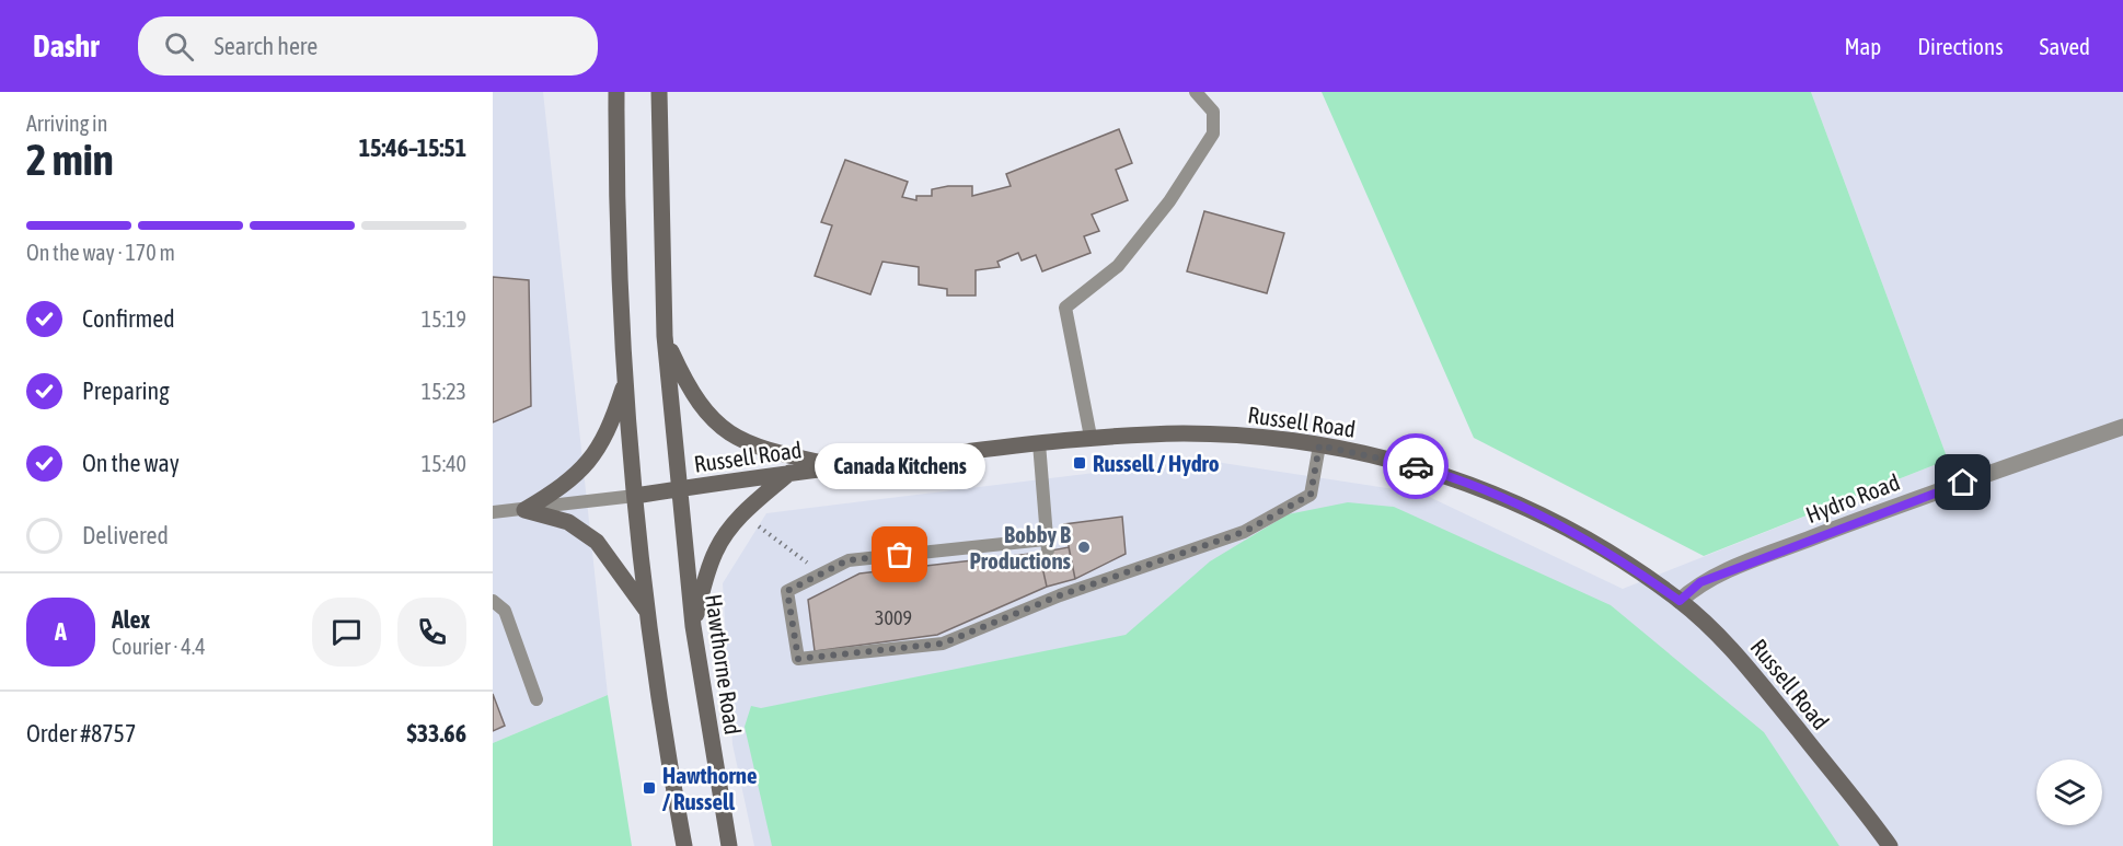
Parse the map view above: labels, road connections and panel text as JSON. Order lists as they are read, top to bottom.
{
  "streets": {
    "main road": ["Russell Road", "Hawthorne Road"],
    "street": ["Hydro Road"]
  },
  "crossings": [
    ["Russell Road", "Hydro Road"],
    ["Russell Road", "Hawthorne Road"]
  ],
  "places": {
    "transit": ["Russell / Hydro", "Hawthorne / Russell"],
    "other": ["Bobby B Productions", "Canada Kitchens"]
  },
  "house_numbers": ["3009"],
  "page": {
    "header": "Dashr",
    "search": "Search here",
    "nav": ["Map", "Directions", "Saved"],
    "heading": ["2 min", "Arriving in", "15:46–15:51"],
    "panel": [
      "Alex",
      "Courier · 4.4",
      "Order #8757",
      "$33.66"
    ],
    "bar": "On the way · 170 m",
    "list": [
      ["Confirmed", "15:19"],
      ["Preparing", "15:23"],
      ["On the way", "15:40"],
      "Delivered"
    ],
    "bubble": "Canada Kitchens",
    "round": "A"
  }
}
